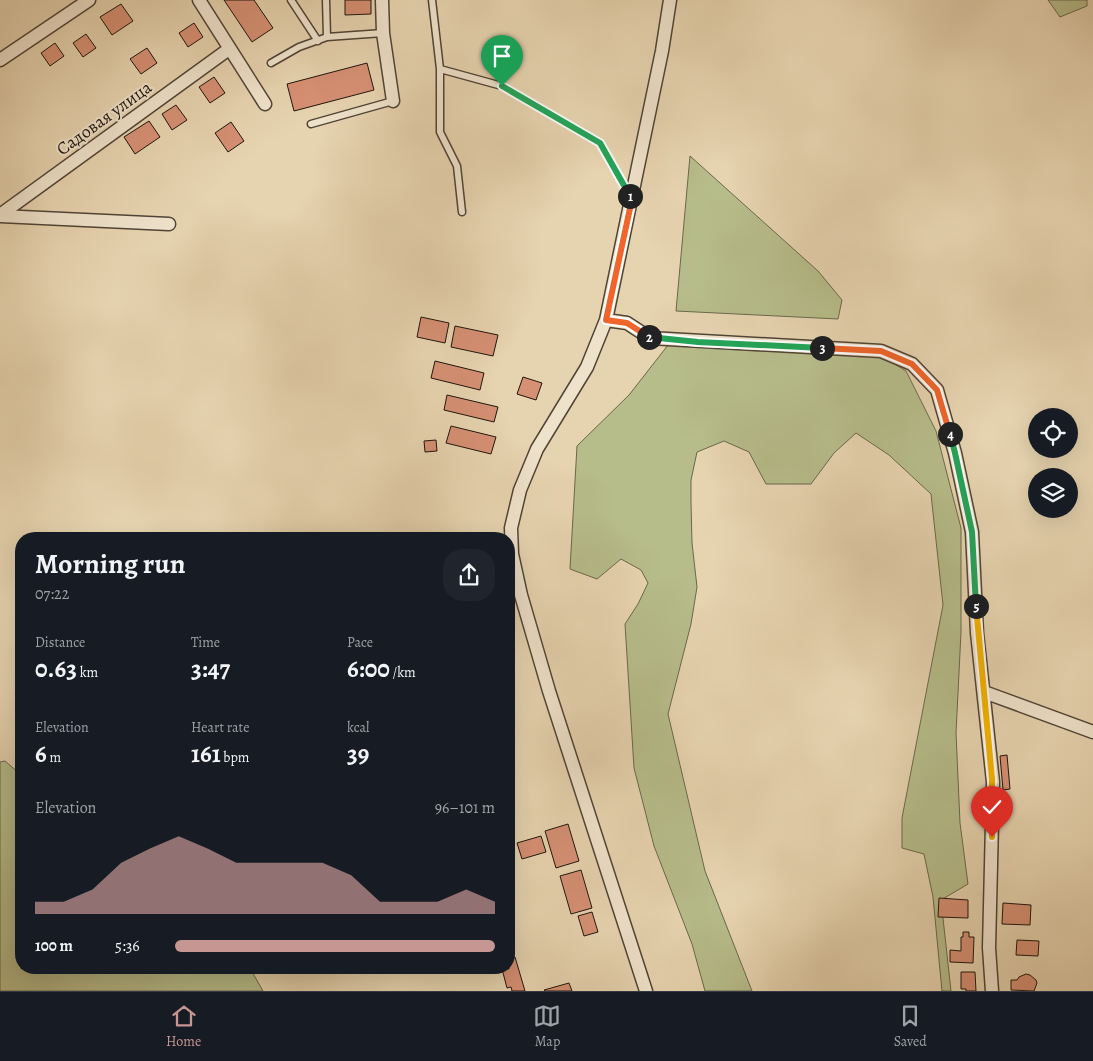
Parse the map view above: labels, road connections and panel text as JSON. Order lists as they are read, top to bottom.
{
  "streets": {
    "street": ["Садовая улица"]
  },
  "page": {
    "pins": [
      "1",
      "2",
      "3",
      "4",
      "5"
    ],
    "heading": ["Morning run", "07:22"],
    "stats": [
      ["Distance", "0.63 km"],
      ["Time", "3:47"],
      ["Pace", "6:00 /km"],
      ["Elevation", "6 m"],
      ["Heart rate", "161 bpm"],
      ["kcal", "39"]
    ],
    "chart": ["Elevation", "96–101 m"],
    "list": [
      {
        "name": "100 m",
        "note": "5:36"
      }
    ],
    "tabs": ["Home", "Map", "Saved"]
  }
}
